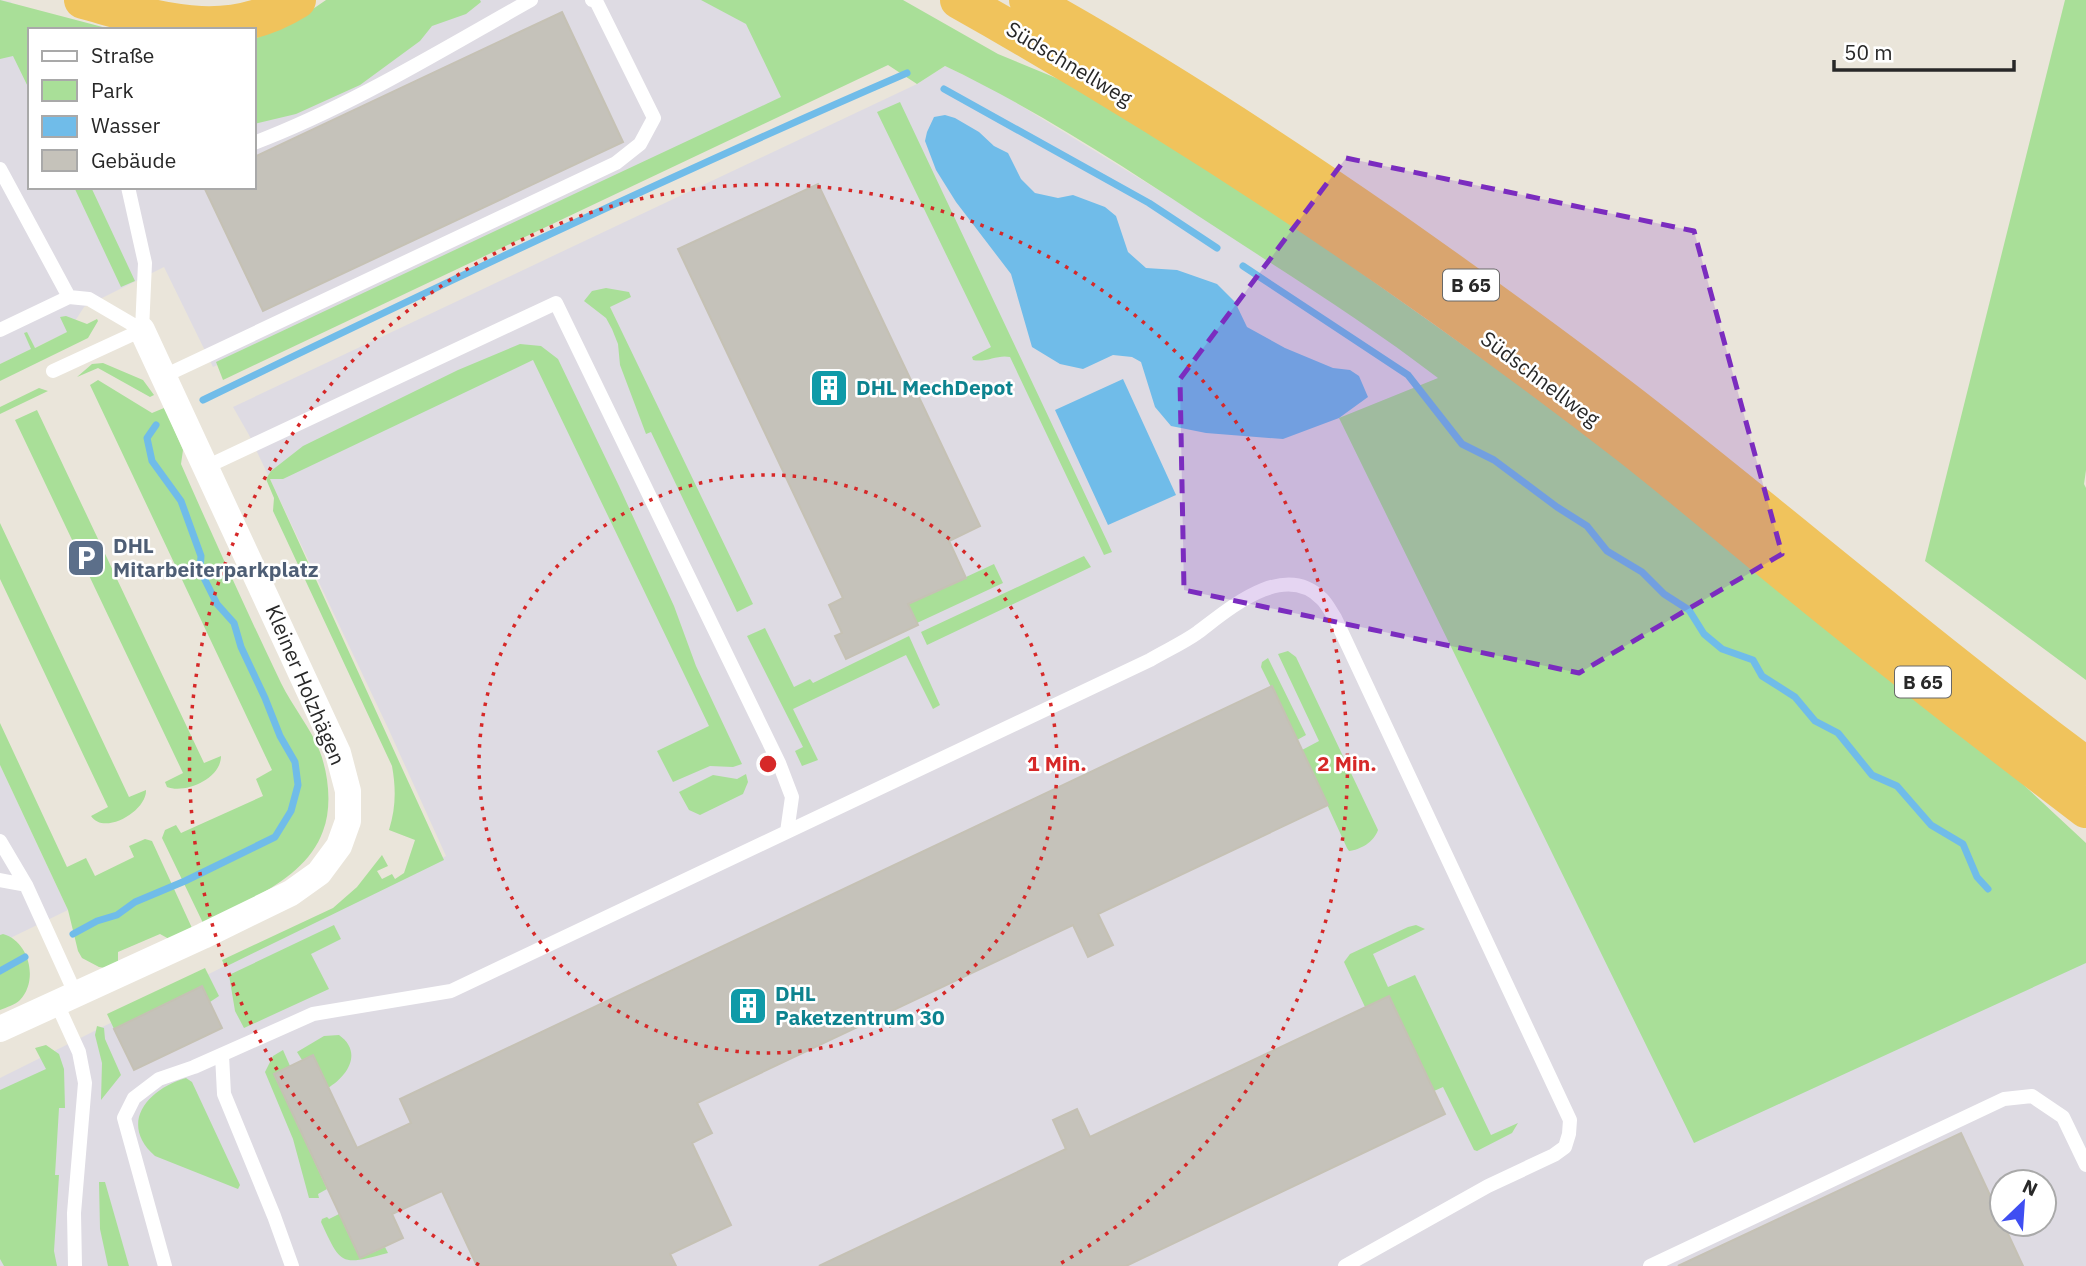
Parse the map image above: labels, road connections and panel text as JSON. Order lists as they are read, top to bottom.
{
  "streets": {
    "highway": ["Südschnellweg", "B 65"],
    "street": ["Kleiner Holzhägen"]
  },
  "places": {
    "building": ["DHL MechDepot", "DHL Paketzentrum 30"],
    "parking": ["DHL Mitarbeiterparkplatz"]
  },
  "legend": [
    "Straße",
    "Park",
    "Wasser",
    "Gebäude"
  ],
  "scale_bar": "50 m",
  "north": "top right",
  "rings": ["1 Min.", "2 Min."]
}
